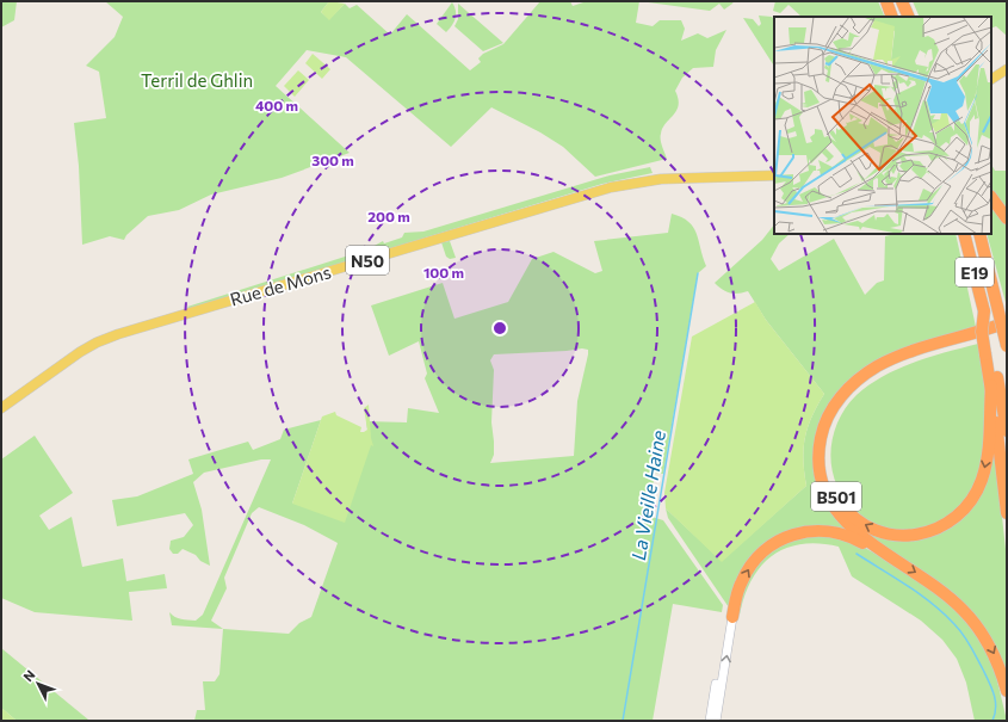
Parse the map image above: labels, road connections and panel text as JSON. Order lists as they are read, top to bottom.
{
  "streets": {
    "highway": ["E19", "B501"],
    "main road": ["N50", "Rue de Mons"]
  },
  "water": ["La Vieille Haine"],
  "parks": ["Terril de Ghlin"],
  "north": "top left",
  "rings": [
    "400 m",
    "300 m",
    "200 m",
    "100 m"
  ]
}
